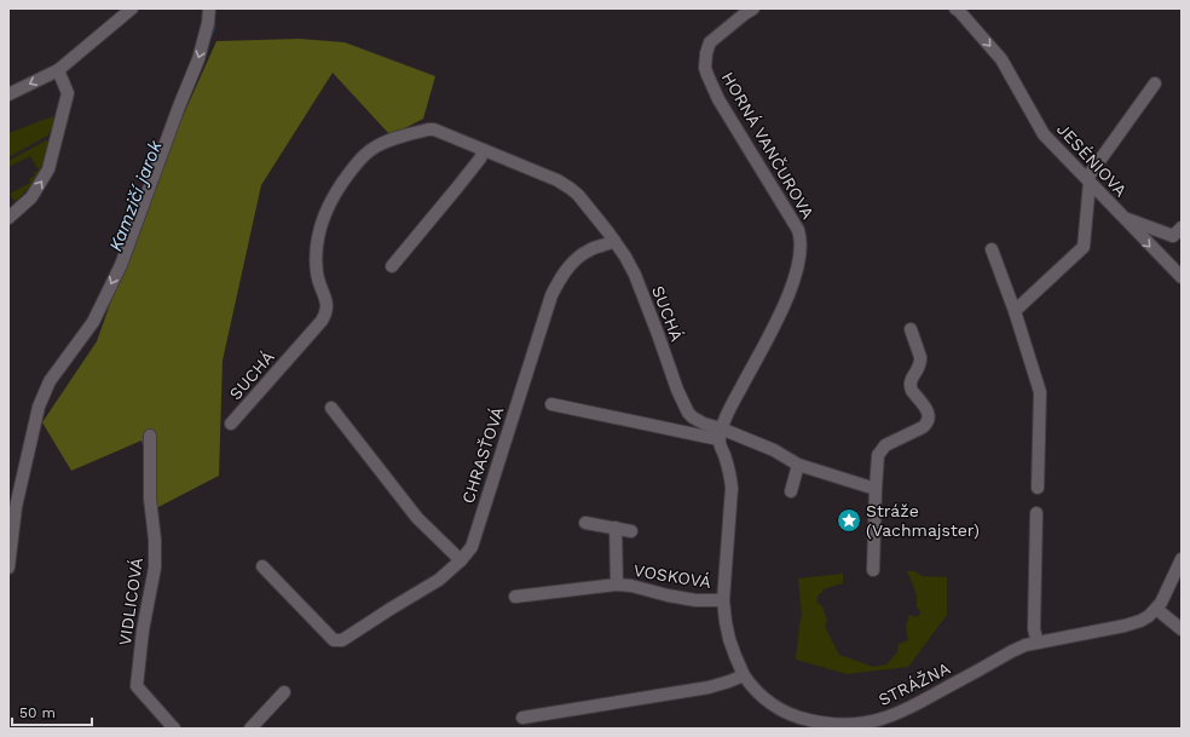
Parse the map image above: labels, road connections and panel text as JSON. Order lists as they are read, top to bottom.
{
  "streets": {
    "street": [
      "HORNÁ VANČUROVA",
      "JESÉNIOVA",
      "SUCHÁ",
      "CHRASŤOVÁ",
      "VOSKOVÁ",
      "VIDLICOVÁ",
      "STRÁŽNA"
    ]
  },
  "crossings": [
    ["HORNÁ VANČUROVA", "SUCHÁ"],
    ["SUCHÁ", "CHRASŤOVÁ"]
  ],
  "one_way": ["JESÉNIOVA"],
  "water": ["Kamzičí jarok"],
  "places": {
    "place": ["Stráže (Vachmajster)"]
  },
  "scale_bar": "50 m"
}
